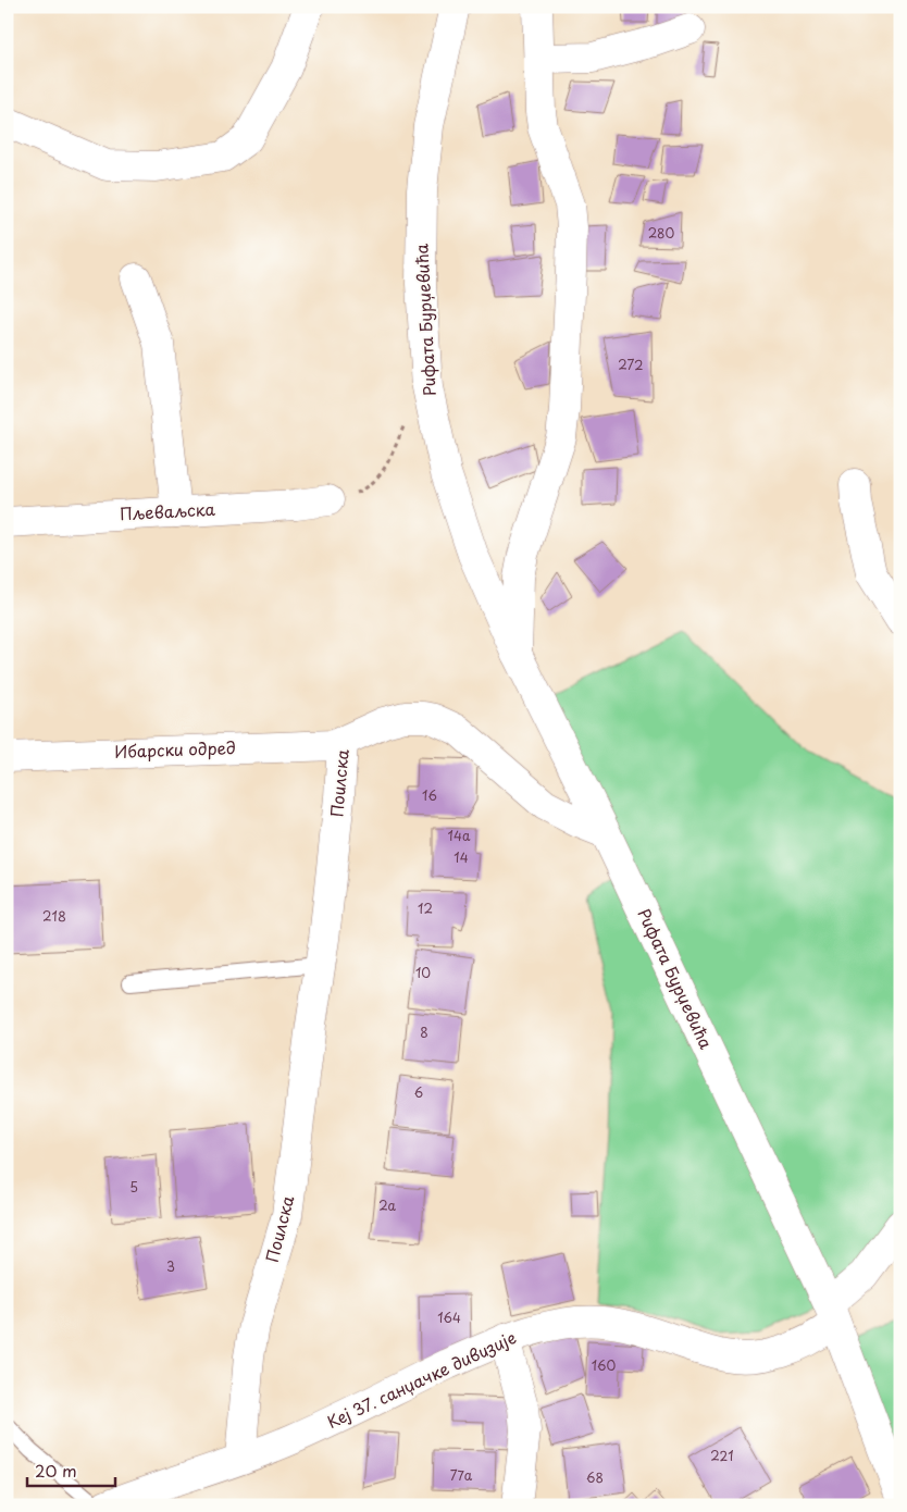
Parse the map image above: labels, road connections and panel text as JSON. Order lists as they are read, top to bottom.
{
  "streets": {
    "street": [
      "Рифата Бурџевића",
      "Пљеваљска",
      "Ибарски одред",
      "Поилска",
      "Кеј 37. санџачке дивизије"
    ]
  },
  "crossings": [
    ["Рифата Бурџевића", "Поилска"],
    ["Рифата Бурџевића", "Кеј 37. санџачке дивизије"],
    ["Ибарски одред", "Поилска"],
    ["Поилска", "Кеј 37. санџачке дивизије"]
  ],
  "house_numbers": [
    "280",
    "272",
    "16",
    "14a",
    "14",
    "12",
    "218",
    "10",
    "8",
    "6",
    "5",
    "2a",
    "3",
    "164",
    "160",
    "221",
    "77a",
    "68"
  ],
  "scale_bar": "20 m"
}
